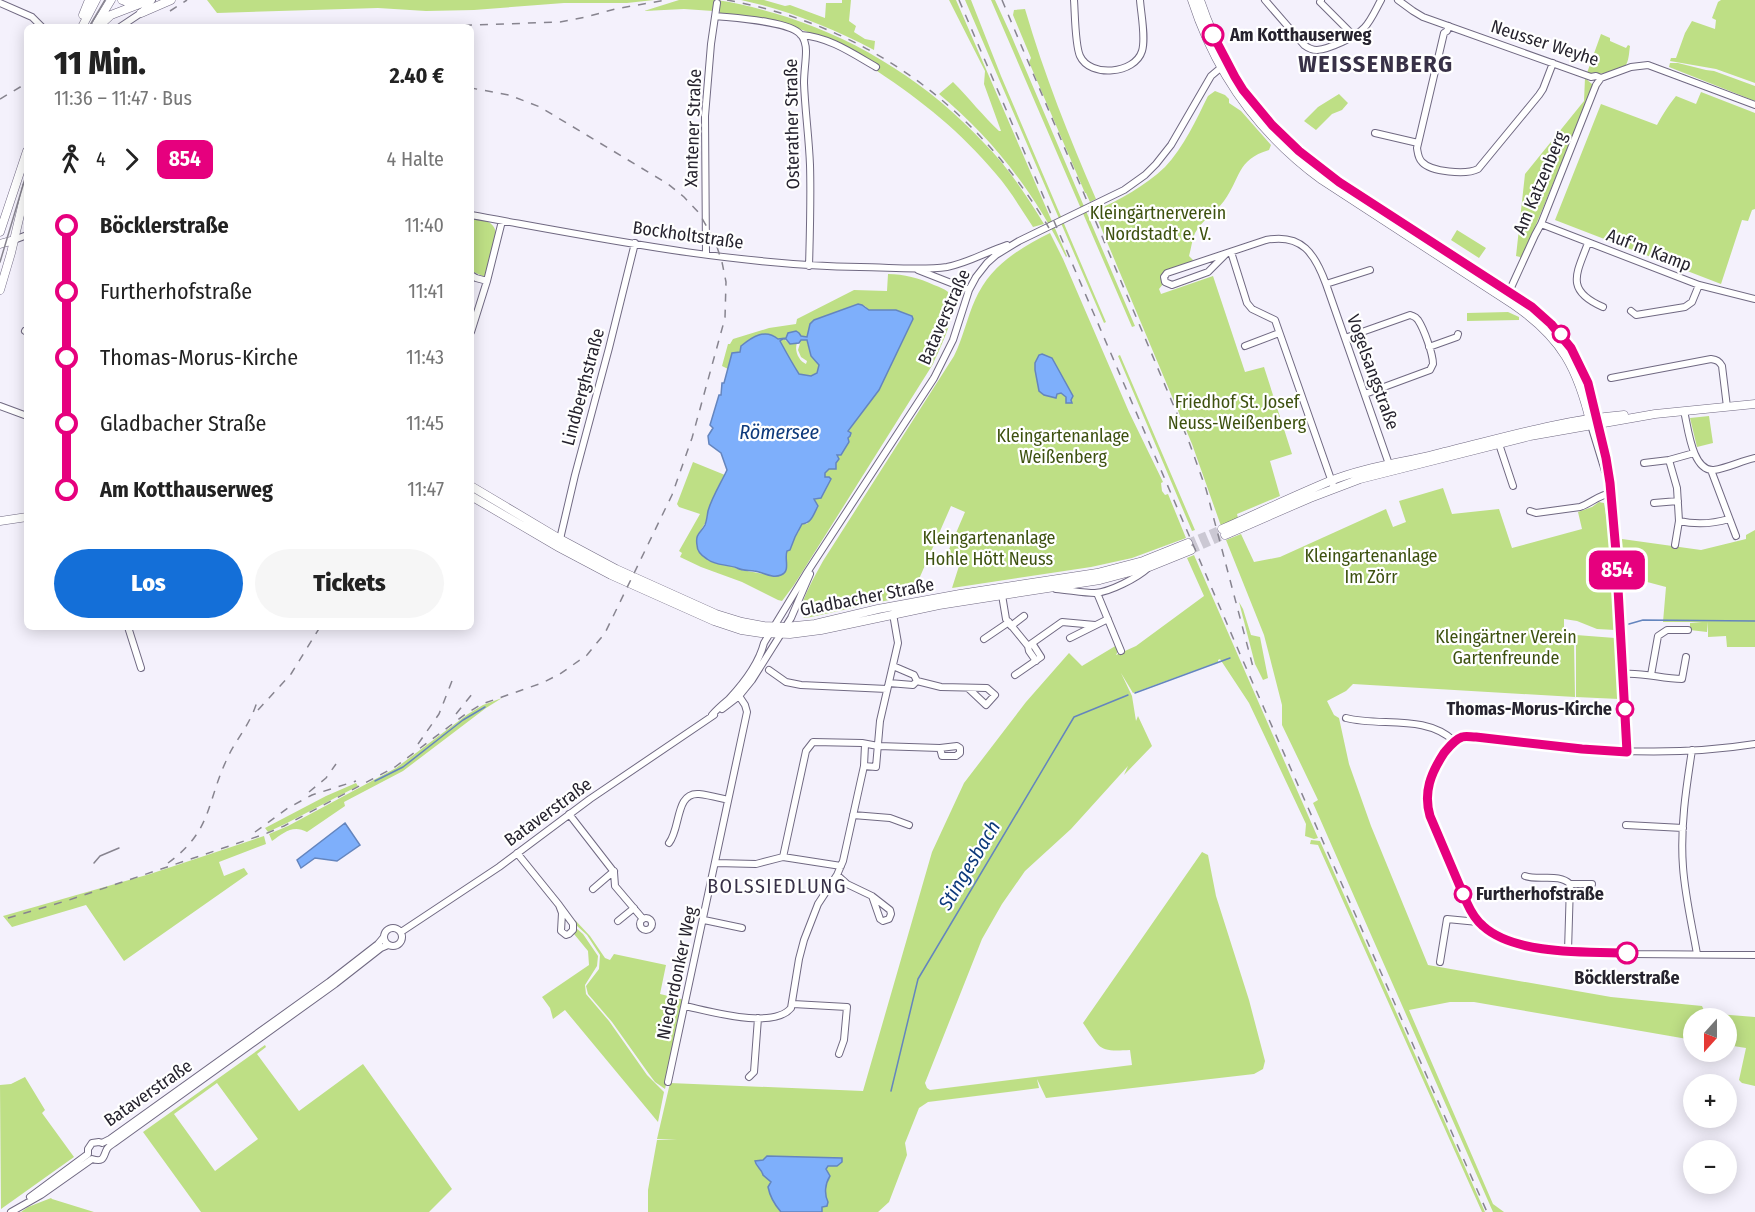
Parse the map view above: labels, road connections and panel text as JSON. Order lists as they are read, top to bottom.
{
  "streets": {
    "main road": ["Gladbacher Straße"],
    "street": [
      "Neusser Weyhe",
      "Osterather Straße",
      "Xantener Straße",
      "Am Katzenberg",
      "Bockholtstraße",
      "Auf'm Kamp",
      "Bataverstraße",
      "Vogelsangstraße",
      "Lindberghstraße",
      "Niederdonker Weg"
    ]
  },
  "crossings": [
    ["Neusser Weyhe", "Am Katzenberg"],
    ["Osterather Straße", "Xantener Straße"],
    ["Osterather Straße", "Bockholtstraße"],
    ["Xantener Straße", "Bockholtstraße"],
    ["Am Katzenberg", "Auf'm Kamp"],
    ["Bockholtstraße", "Bataverstraße"],
    ["Bockholtstraße", "Lindberghstraße"],
    ["Bataverstraße", "Gladbacher Straße"],
    ["Bataverstraße", "Niederdonker Weg"],
    ["Lindberghstraße", "Gladbacher Straße"]
  ],
  "districts": ["WEISSENBERG", "BOLSSIEDLUNG"],
  "water": ["Römersee", "Stingesbach"],
  "parks": [
    "Kleingärtnerverein Nordstadt e. V.",
    "Friedhof St. Josef Neuss-Weißenberg",
    "Kleingartenanlage Weißenberg",
    "Kleingartenanlage Hohle Hött Neuss",
    "Kleingartenanlage Im Zörr",
    "Kleingärtner Verein Gartenfreunde"
  ],
  "places": [
    "Am Kotthauserweg",
    "Thomas-Morus-Kirche",
    "Furtherhofstraße",
    "Böcklerstraße"
  ],
  "lines": ["bus line 854"],
  "north": "bottom",
  "page": {
    "on_map": "854",
    "heading": ["11 Min.", "11:36 – 11:47 · Bus", "2.40 €"],
    "legs": ["4", "854", "4 Halte"],
    "list": [
      {
        "name": "Böcklerstraße",
        "value": "11:40"
      },
      {
        "name": "Furtherhofstraße",
        "value": "11:41"
      },
      {
        "name": "Thomas-Morus-Kirche",
        "value": "11:43"
      },
      {
        "name": "Gladbacher Straße",
        "value": "11:45"
      },
      {
        "name": "Am Kotthauserweg",
        "value": "11:47"
      }
    ],
    "buttons": ["Los", "Tickets"],
    "map_buttons": ["+", "−"]
  }
}
